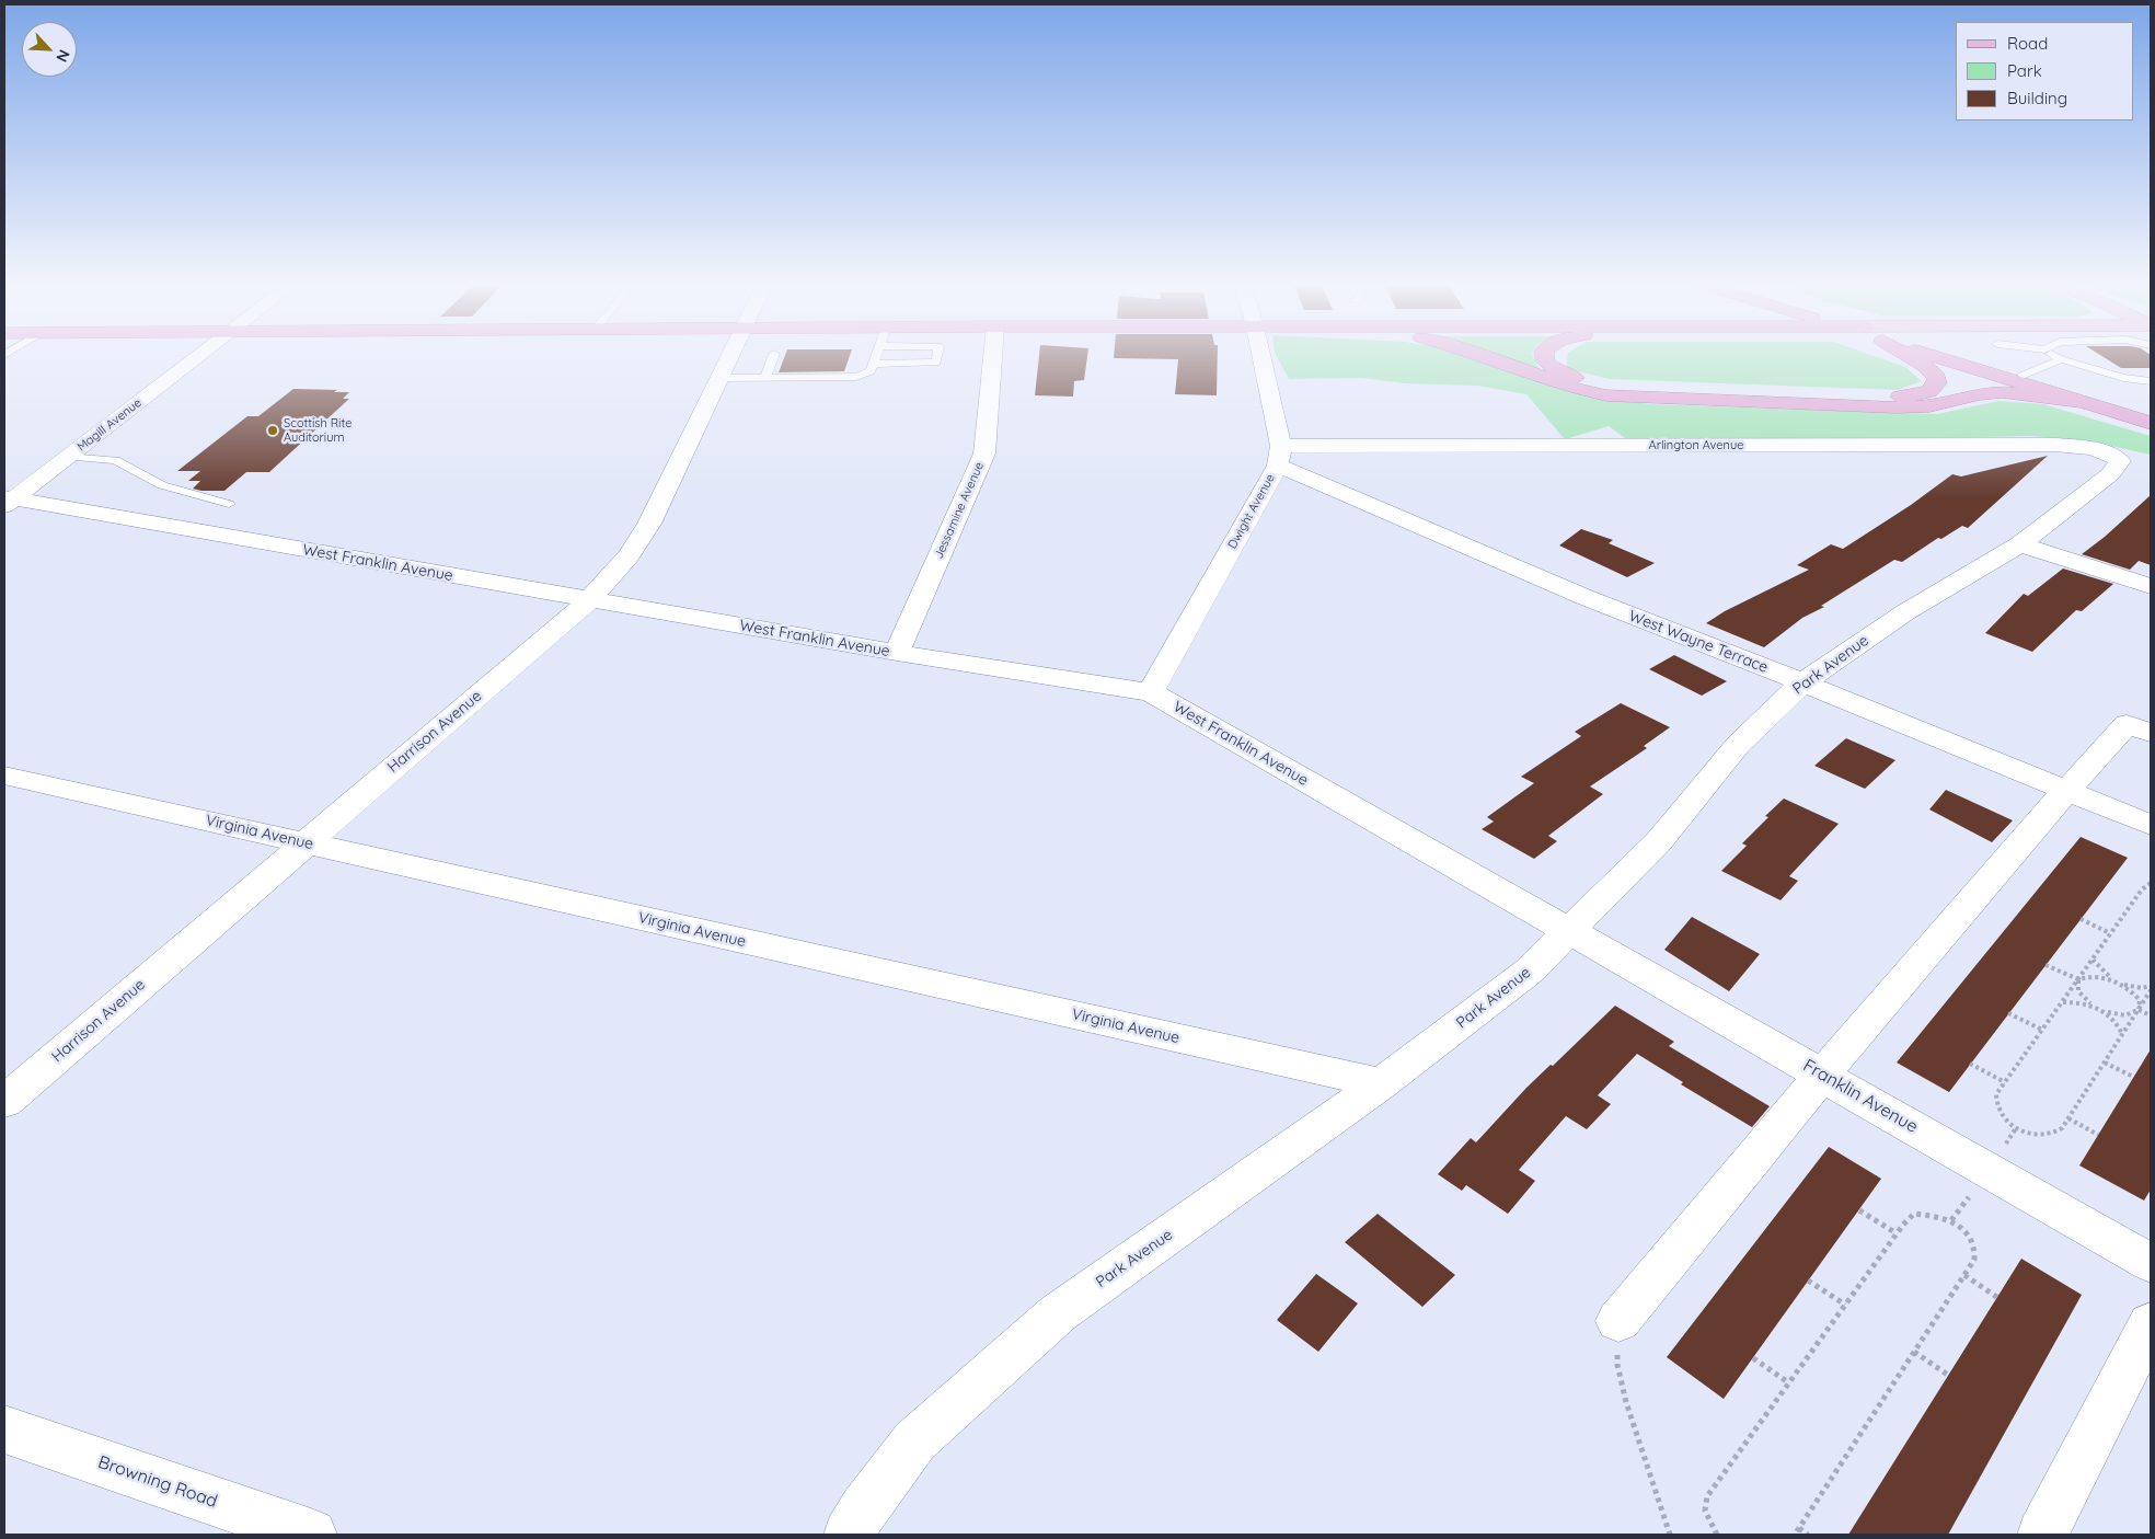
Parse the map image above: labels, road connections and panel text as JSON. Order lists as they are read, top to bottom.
{
  "streets": {
    "street": [
      "Magill Avenue",
      "Arlington Avenue",
      "Jessamine Avenue",
      "Dwight Avenue",
      "West Franklin Avenue",
      "West Wayne Terrace",
      "Park Avenue",
      "Harrison Avenue",
      "Virginia Avenue",
      "Franklin Avenue",
      "Browning Road"
    ]
  },
  "crossings": [
    ["Magill Avenue", "West Franklin Avenue"],
    ["Arlington Avenue", "Dwight Avenue"],
    ["Arlington Avenue", "West Wayne Terrace"],
    ["Arlington Avenue", "Park Avenue"],
    ["Jessamine Avenue", "West Franklin Avenue"],
    ["Dwight Avenue", "West Franklin Avenue"],
    ["Dwight Avenue", "West Wayne Terrace"],
    ["West Franklin Avenue", "Park Avenue"],
    ["West Franklin Avenue", "Harrison Avenue"],
    ["West Franklin Avenue", "Franklin Avenue"],
    ["West Wayne Terrace", "Park Avenue"],
    ["Park Avenue", "Virginia Avenue"],
    ["Park Avenue", "Franklin Avenue"],
    ["Harrison Avenue", "Virginia Avenue"]
  ],
  "places": ["Scottish Rite Auditorium"],
  "legend": ["Road", "Park", "Building"],
  "north": "bottom right"
}
